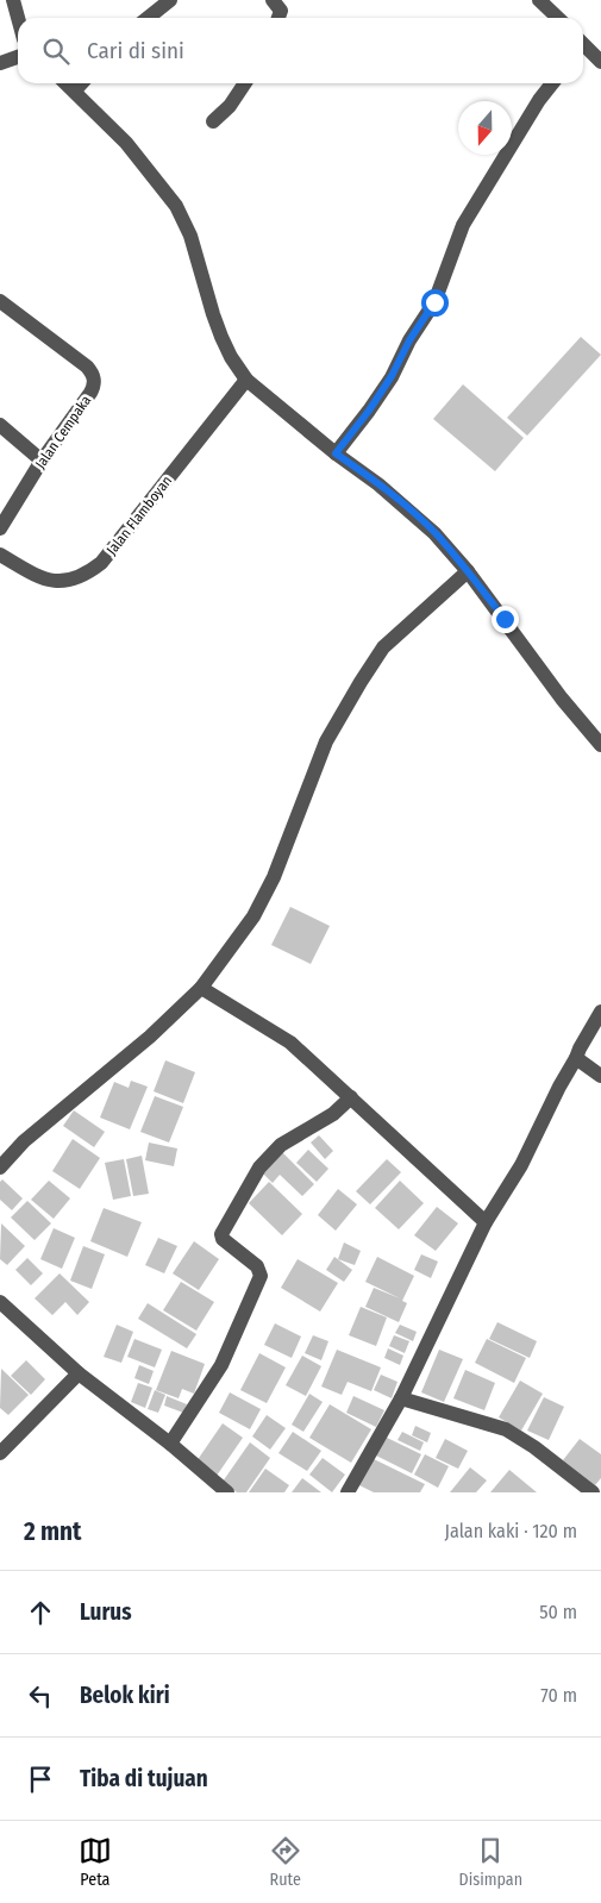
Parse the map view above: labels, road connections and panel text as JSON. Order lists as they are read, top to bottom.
{
  "streets": {
    "street": ["Jalan Cempaka", "Jalan Flamboyan"]
  },
  "north": "bottom",
  "page": {
    "search": "Cari di sini",
    "heading": ["2 mnt", "Jalan kaki · 120 m"],
    "list": [
      ["Lurus", "50 m"],
      ["Belok kiri", "70 m"],
      "Tiba di tujuan"
    ],
    "nav": ["Peta", "Rute", "Disimpan"]
  }
}
